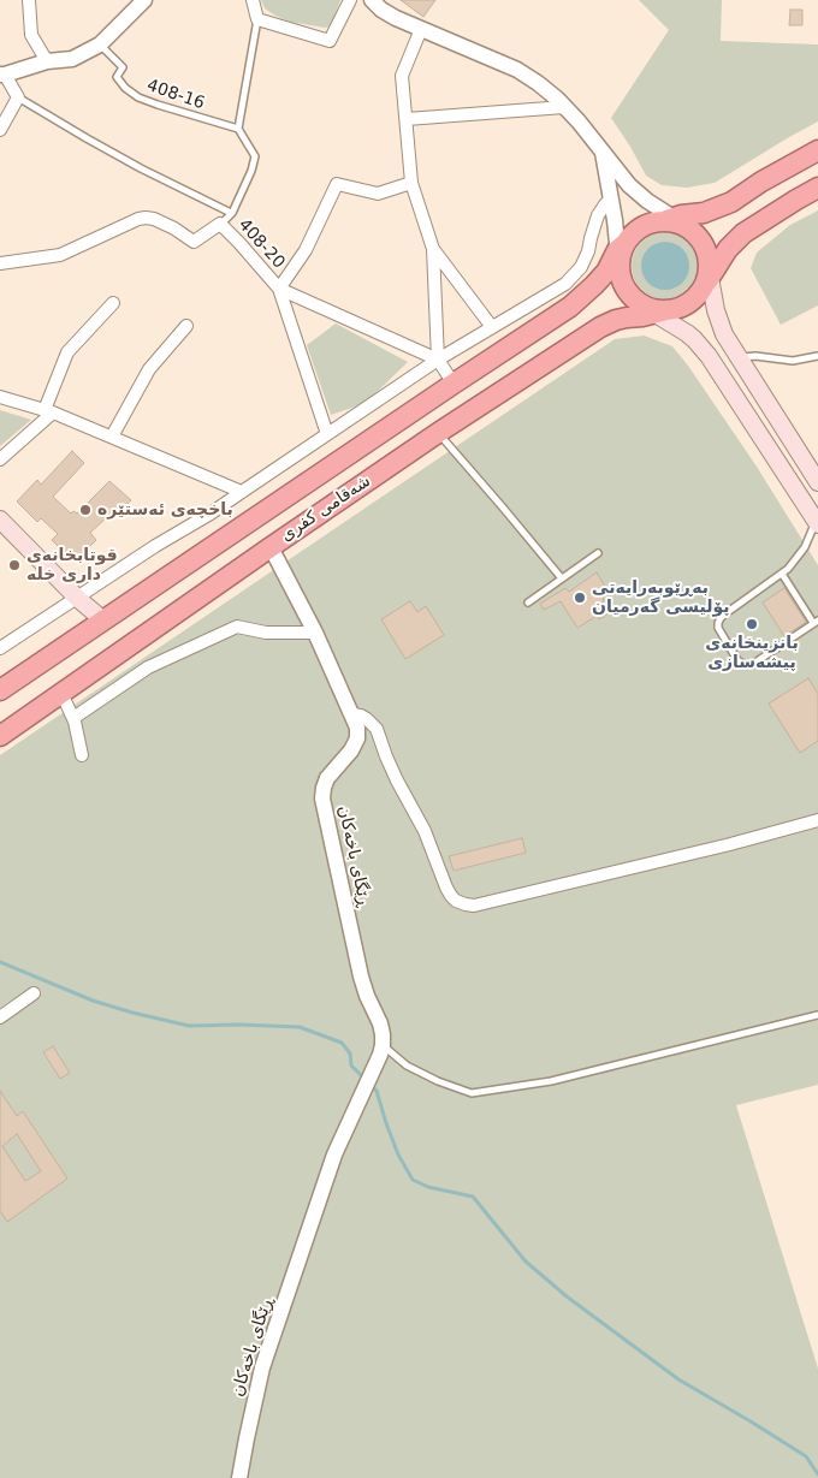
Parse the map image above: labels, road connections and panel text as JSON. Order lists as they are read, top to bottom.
{
  "streets": {
    "highway": ["شەقامی کفری"],
    "street": ["408-20", "ڕێگای باخەکان"],
    "lane": ["408-16"]
  },
  "crossings": [
    ["شەقامی کفری", "ڕێگای باخەکان"]
  ],
  "places": [
    "باخچەی ئەستێرە",
    "قوتابخانەی داری خلە",
    "بەڕێوبەرایەتی پۆلیسی گەرمیان",
    "بانزینخانەی پیشەسازی"
  ]
}
